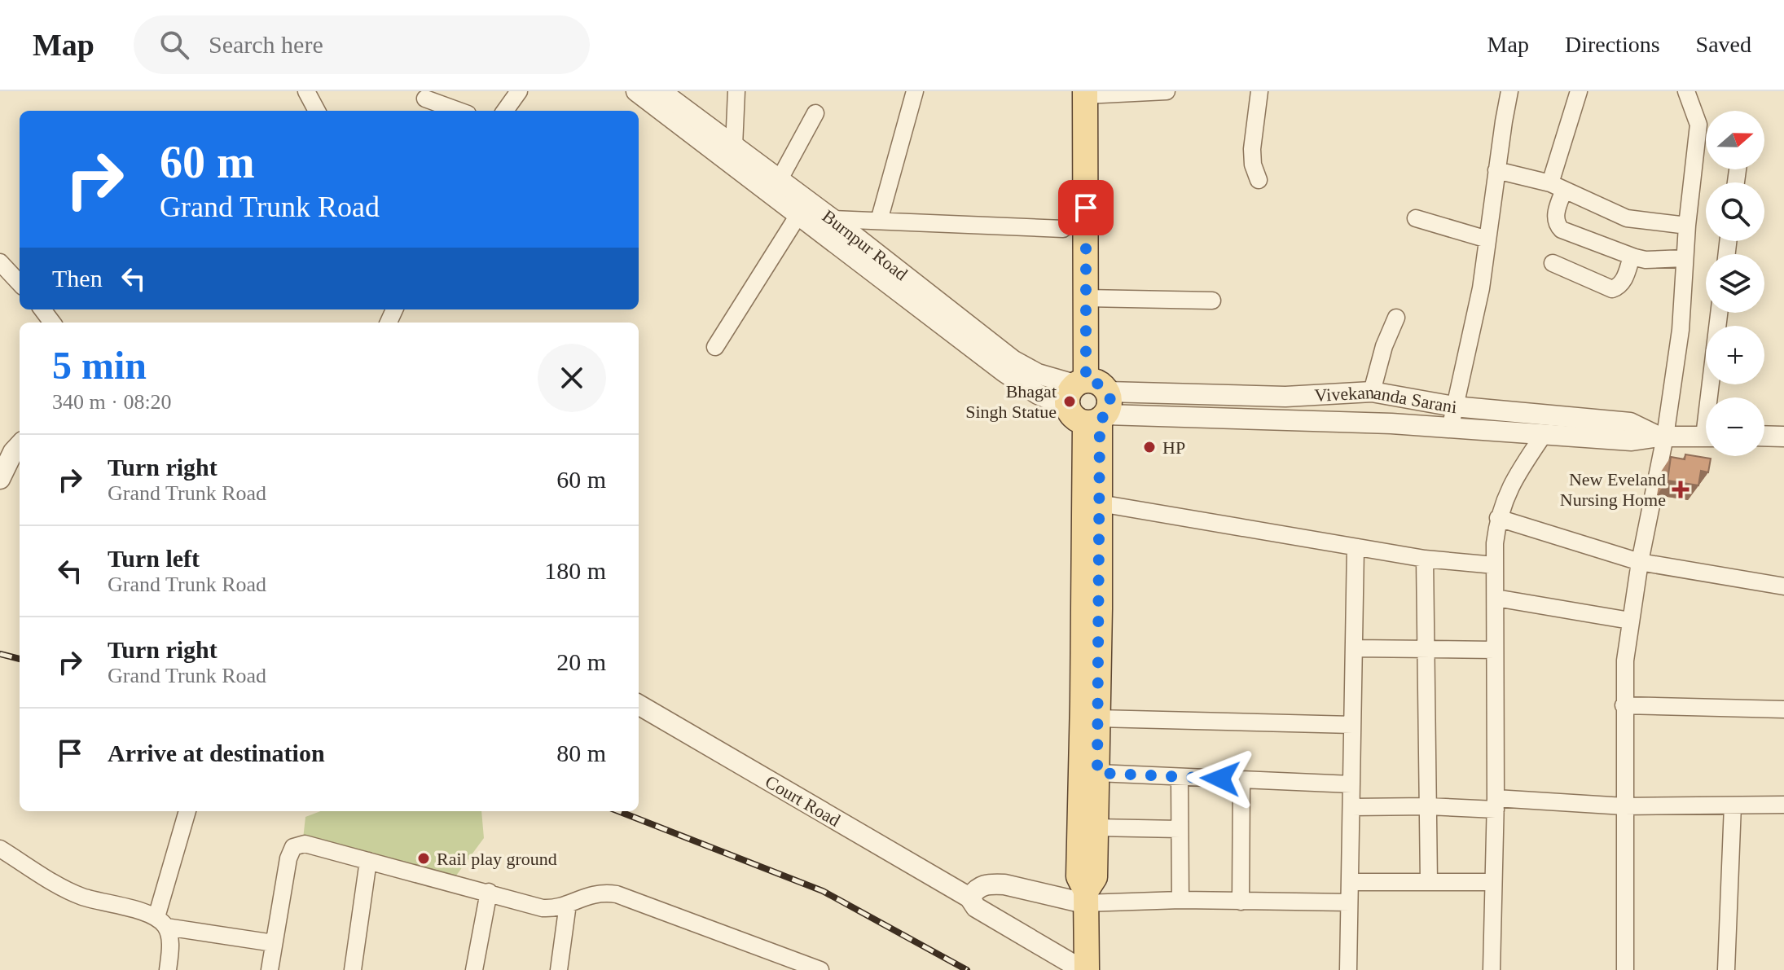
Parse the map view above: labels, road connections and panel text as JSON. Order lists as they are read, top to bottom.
{
  "streets": {
    "street": ["Burnpur Road", "Vivekananda Sarani", "Court Road"]
  },
  "crossings": [
    ["Burnpur Road", "Vivekananda Sarani"]
  ],
  "places": {
    "other": ["Bhagat Singh Statue", "HP", "Rail play ground"],
    "health": ["New Eveland Nursing Home"]
  },
  "north": "right",
  "page": {
    "header": "Map",
    "search": "Search here",
    "nav": ["Map", "Directions", "Saved"],
    "map_buttons": ["+", "−"],
    "turn": ["60 m", "Grand Trunk Road"],
    "then": "Then",
    "heading": ["5 min", "340 m · 08:20"],
    "list": [
      {
        "name": "Turn right",
        "note": "Grand Trunk Road",
        "value": "60 m"
      },
      {
        "name": "Turn left",
        "note": "Grand Trunk Road",
        "value": "180 m"
      },
      {
        "name": "Turn right",
        "note": "Grand Trunk Road",
        "value": "20 m"
      },
      {
        "name": "Arrive at destination",
        "value": "80 m"
      }
    ]
  }
}
